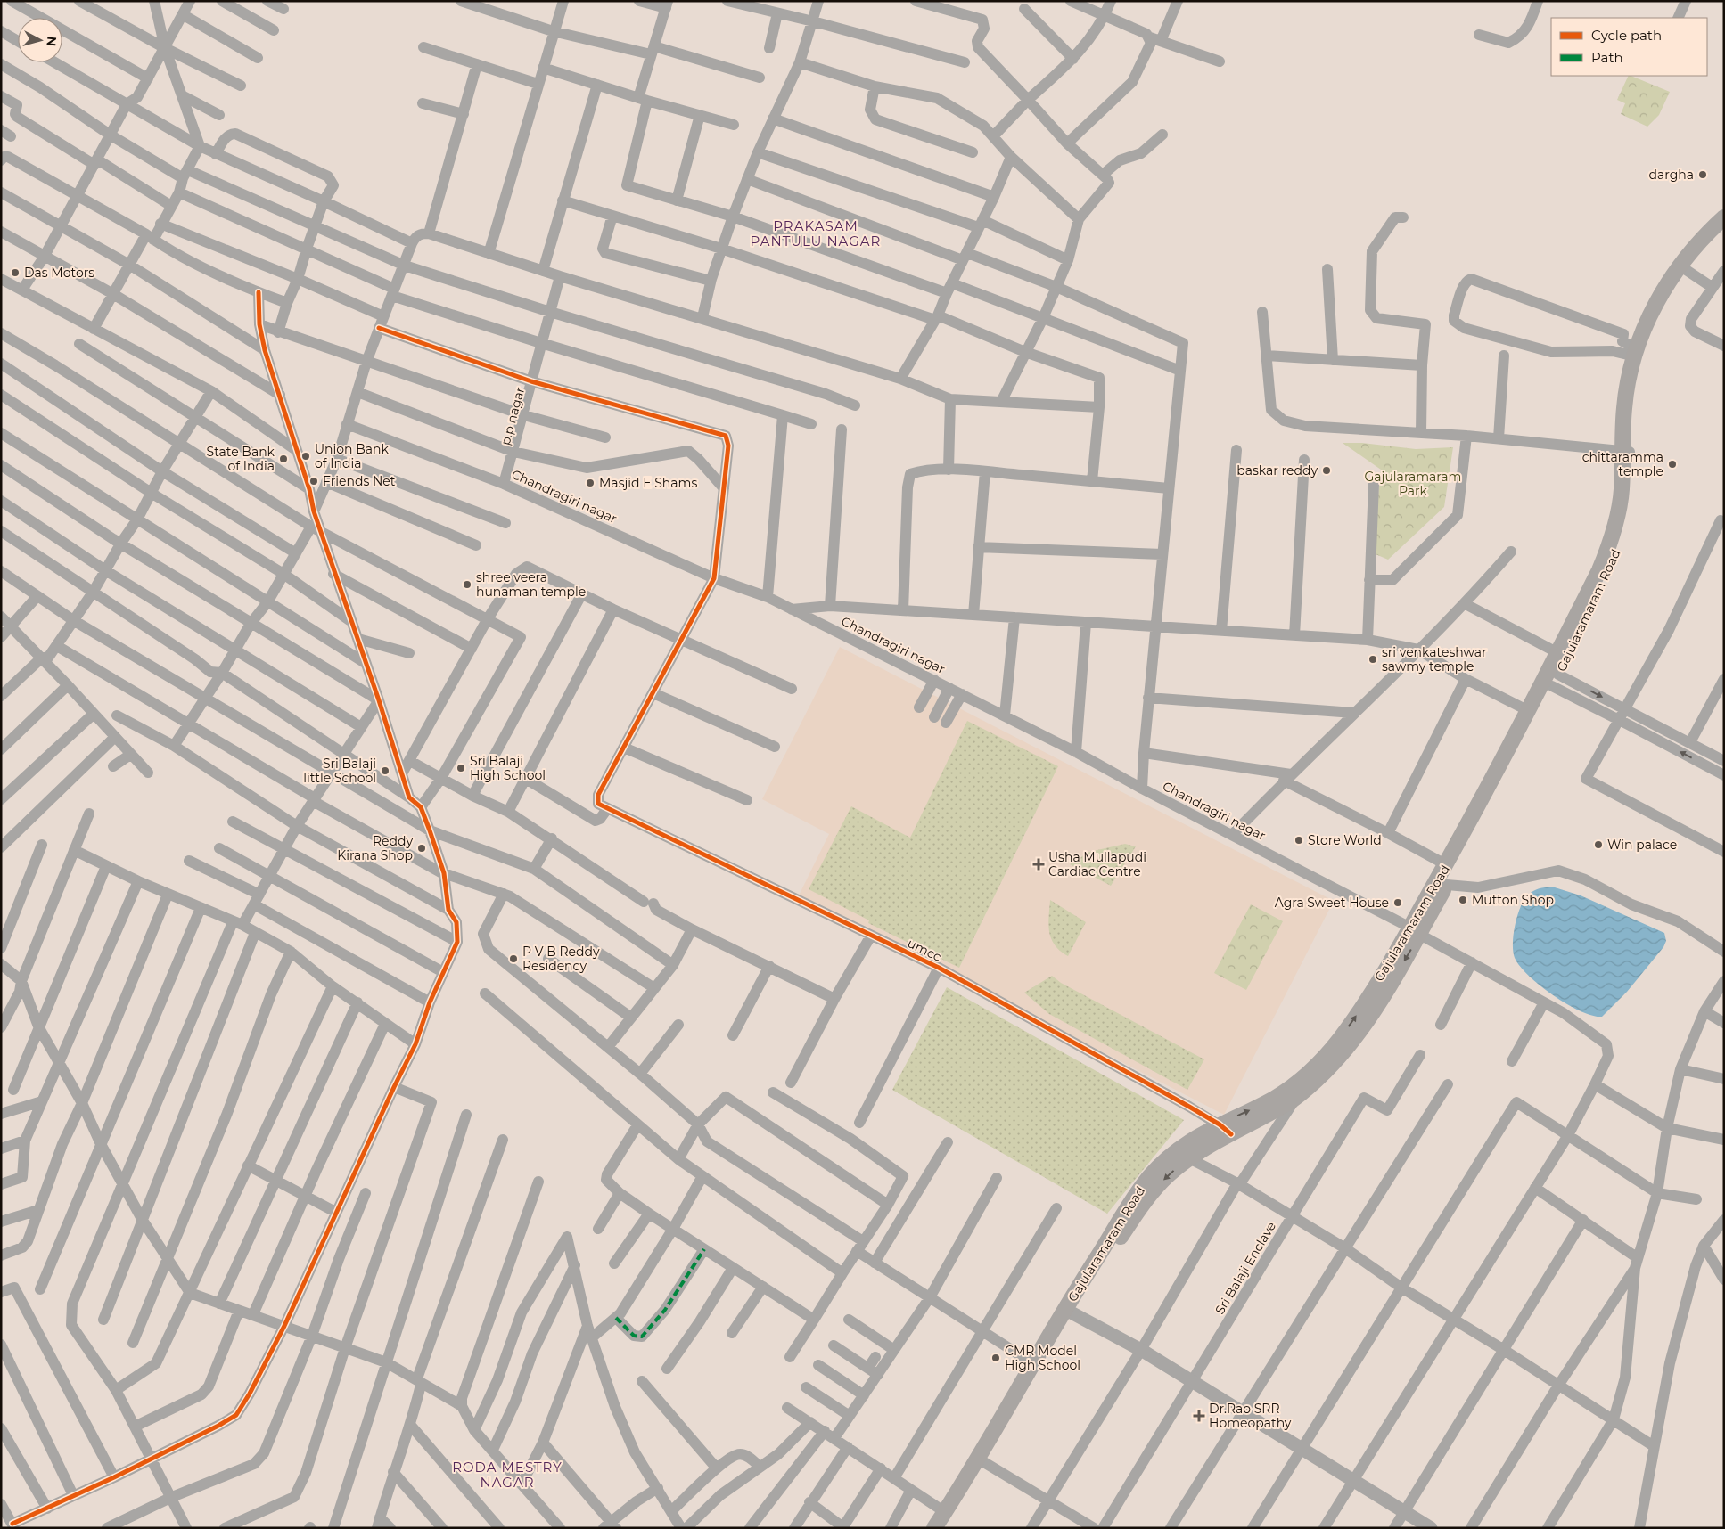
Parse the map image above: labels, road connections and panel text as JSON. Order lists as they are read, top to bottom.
{
  "streets": {
    "main road": ["Gajularamaram Road"],
    "street": [
      "p.p nagar",
      "Chandragiri nagar",
      "umcc",
      "Sri Balaji Enclave"
    ]
  },
  "crossings": [
    ["p.p nagar", "Chandragiri nagar"],
    ["Chandragiri nagar", "Gajularamaram Road"],
    ["Gajularamaram Road", "umcc"]
  ],
  "districts": ["PRAKASAM PANTULU NAGAR", "RODA MESTRY NAGAR"],
  "parks": ["Gajularamaram Park"],
  "places": {
    "other": [
      "dargha",
      "Das Motors",
      "Union Bank of India",
      "State Bank of India",
      "chittaramma temple",
      "baskar reddy",
      "Friends Net",
      "Masjid E Shams",
      "shree veera hunaman temple",
      "sri venkateshwar sawmy temple",
      "Sri Balaji High School",
      "Sri Balaji little School",
      "Store World",
      "Win palace",
      "Reddy Kirana Shop",
      "Mutton Shop",
      "Agra Sweet House",
      "P V B Reddy Residency",
      "CMR Model High School"
    ],
    "health": ["Usha Mullapudi Cardiac Centre", "Dr.Rao SRR Homeopathy"]
  },
  "legend": ["Cycle path", "Path"],
  "north": "right"
}
